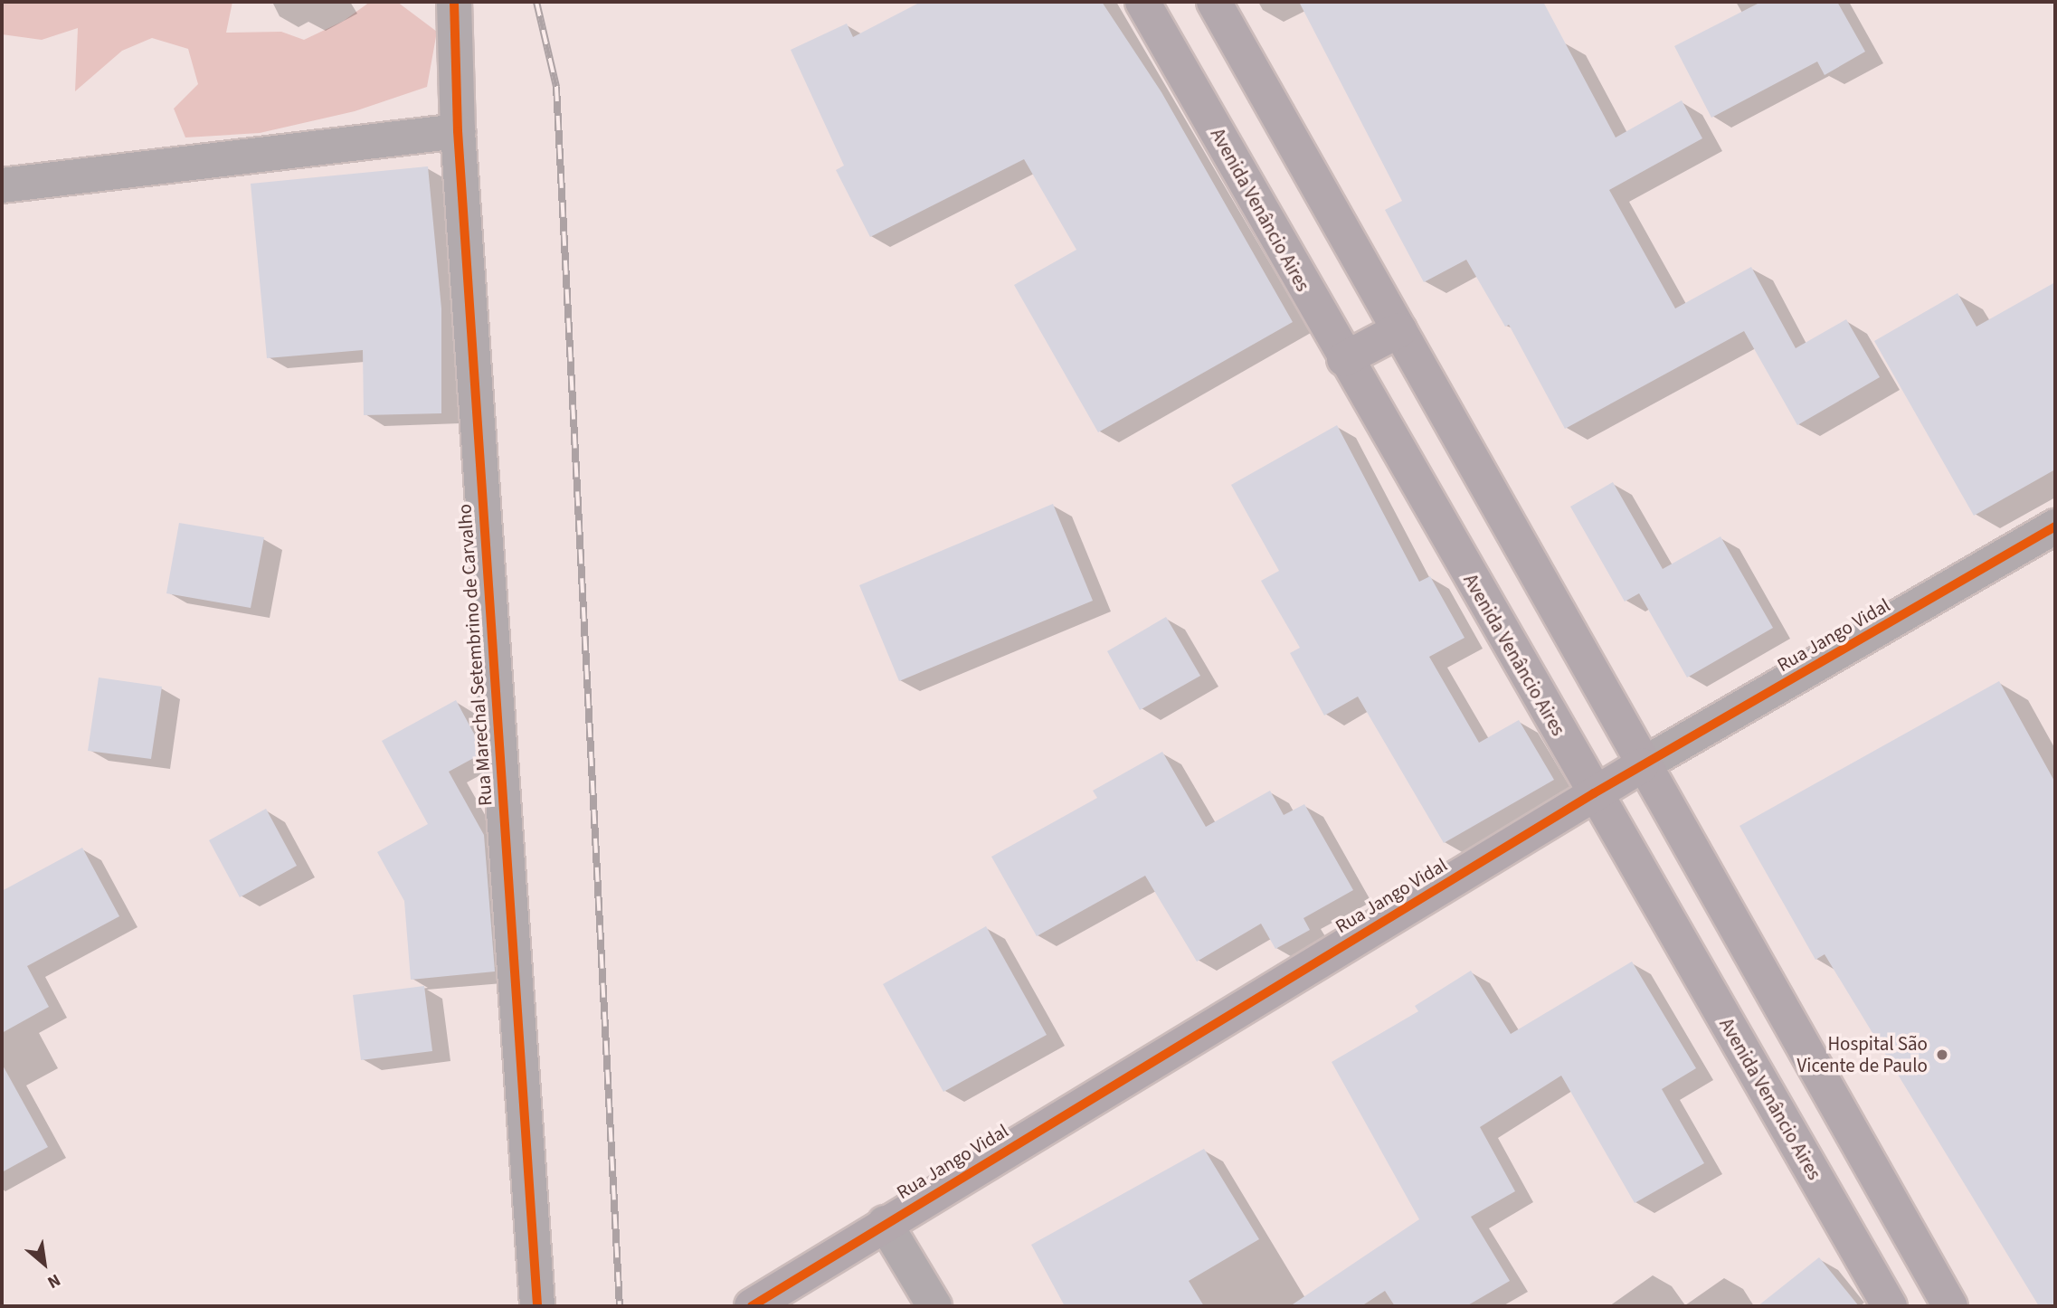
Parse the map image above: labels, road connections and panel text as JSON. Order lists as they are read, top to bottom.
{
  "streets": {
    "main road": ["Avenida Venâncio Aires", "Rua Jango Vidal"],
    "street": ["Rua Marechal Setembrino de Carvalho"]
  },
  "crossings": [
    ["Avenida Venâncio Aires", "Rua Jango Vidal"]
  ],
  "places": ["Hospital São Vicente de Paulo"],
  "north": "bottom right"
}
